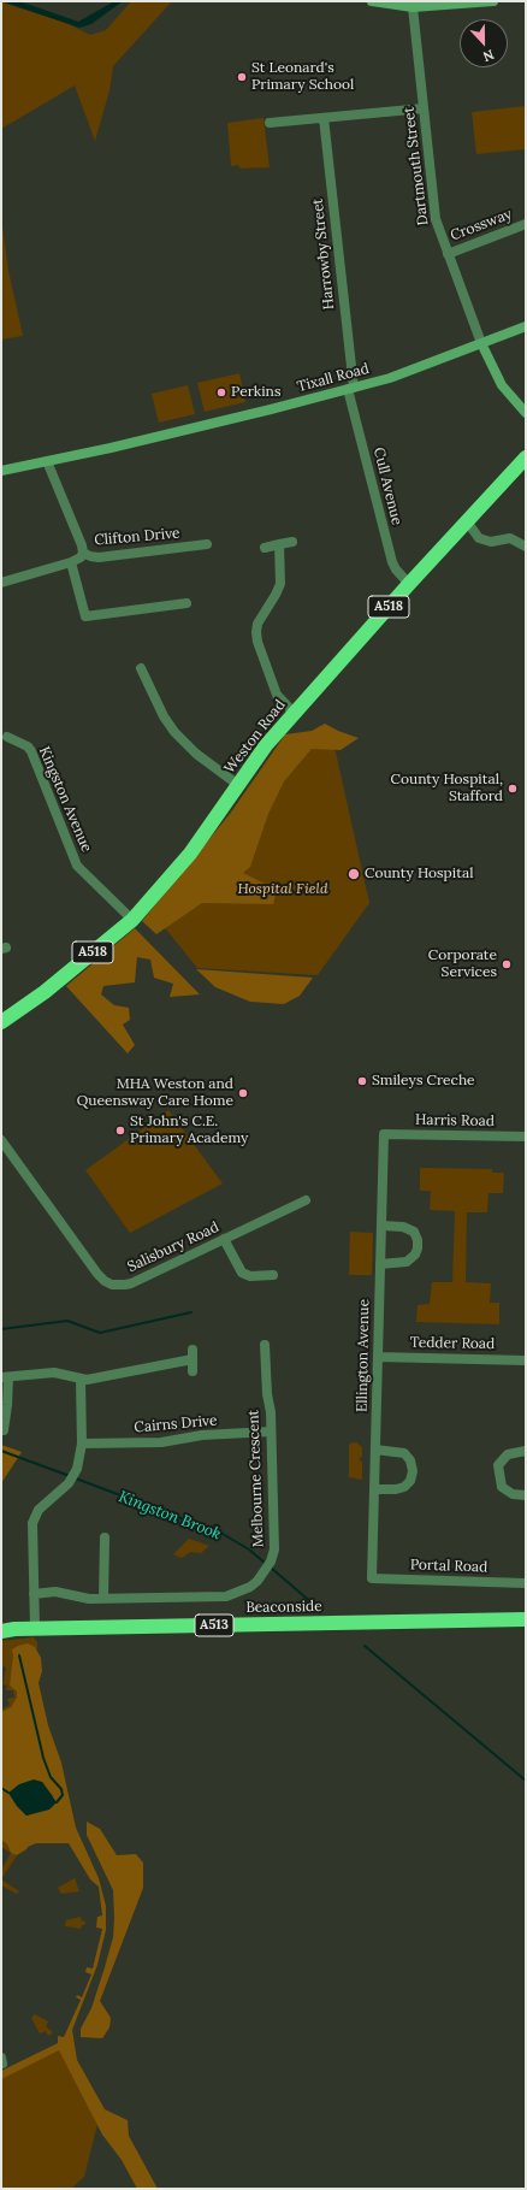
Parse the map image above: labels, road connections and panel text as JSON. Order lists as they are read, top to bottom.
{
  "streets": {
    "highway": [
      "A518",
      "Weston Road",
      "Beaconside",
      "A513"
    ],
    "street": [
      "Dartmouth Street",
      "Crossway",
      "Harrowby Street",
      "Tixall Road",
      "Cull Avenue",
      "Clifton Drive",
      "Kingston Avenue",
      "Harris Road",
      "Salisbury Road",
      "Tedder Road",
      "Ellington Avenue",
      "Cairns Drive",
      "Melbourne Crescent",
      "Portal Road"
    ]
  },
  "crossings": [
    ["Dartmouth Street", "Crossway"],
    ["Dartmouth Street", "Tixall Road"],
    ["Harrowby Street", "Tixall Road"],
    ["Harrowby Street", "Cull Avenue"],
    ["Tixall Road", "Cull Avenue"],
    ["Tixall Road", "Clifton Drive"],
    ["Cull Avenue", "Weston Road"],
    ["Weston Road", "Kingston Avenue"],
    ["Harris Road", "Ellington Avenue"],
    ["Tedder Road", "Ellington Avenue"],
    ["Ellington Avenue", "Portal Road"],
    ["Cairns Drive", "Melbourne Crescent"]
  ],
  "water": ["Kingston Brook"],
  "parks": ["Hospital Field"],
  "places": [
    "St Leonard's Primary School",
    "Perkins",
    "County Hospital, Stafford",
    "County Hospital",
    "Corporate Services",
    "Smileys Creche",
    "MHA Weston and Queensway Care Home",
    "St John's C.E. Primary Academy"
  ],
  "north": "bottom"
}
